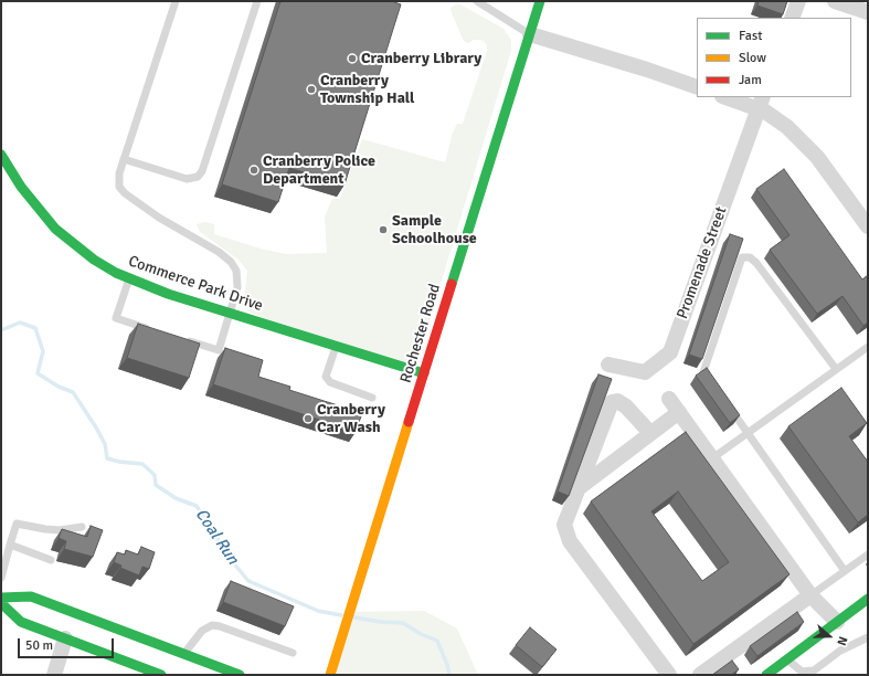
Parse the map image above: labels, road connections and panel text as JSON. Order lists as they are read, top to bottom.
{
  "streets": {
    "street": ["Promenade Street", "Commerce Park Drive", "Rochester Road"]
  },
  "crossings": [
    ["Commerce Park Drive", "Rochester Road"]
  ],
  "water": ["Coal Run"],
  "places": [
    "Cranberry Library",
    "Cranberry Township Hall",
    "Cranberry Police Department",
    "Sample Schoolhouse",
    "Cranberry Car Wash"
  ],
  "legend": ["Fast", "Slow", "Jam"],
  "scale_bar": "50 m",
  "north": "right"
}
